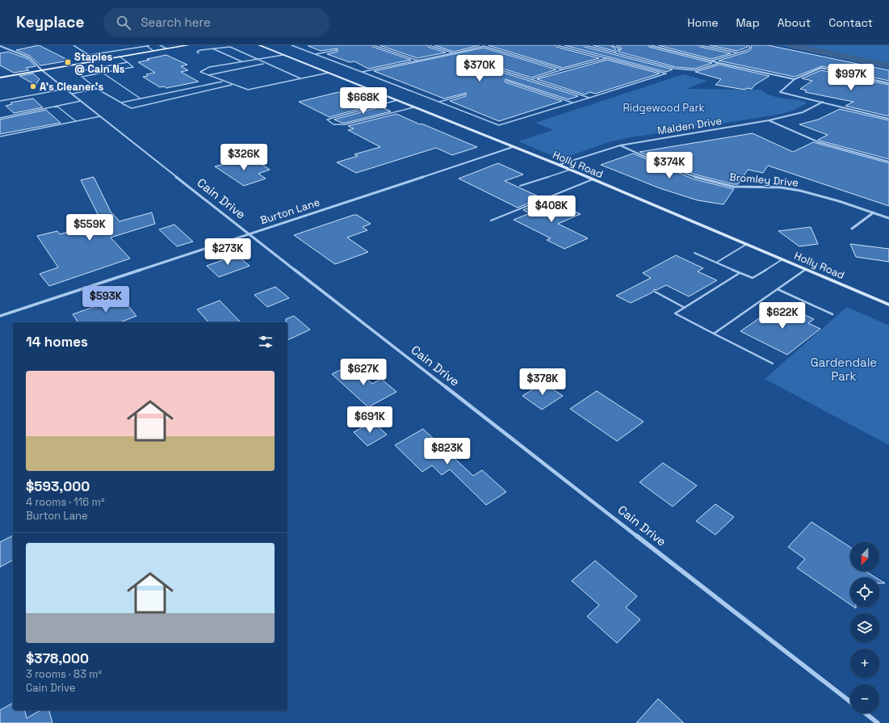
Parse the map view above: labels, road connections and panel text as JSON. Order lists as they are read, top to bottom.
{
  "streets": {
    "main road": ["Holly Road"],
    "street": [
      "Malden Drive",
      "Bromley Drive",
      "Cain Drive",
      "Burton Lane"
    ]
  },
  "crossings": [
    ["Malden Drive", "Holly Road"],
    ["Malden Drive", "Bromley Drive"],
    ["Holly Road", "Burton Lane"],
    ["Cain Drive", "Burton Lane"]
  ],
  "parks": ["Ridgewood Park", "Gardendale Park"],
  "places": {
    "transit": ["Staples @ Cain Ns"],
    "other": ["A's Cleaner's"]
  },
  "north": "bottom",
  "page": {
    "header": "Keyplace",
    "search": "Search here",
    "nav": [
      "Home",
      "Map",
      "About",
      "Contact"
    ],
    "price": [
      "$370K",
      "$997K",
      "$668K",
      "$326K",
      "$374K",
      "$408K",
      "$559K",
      "$273K",
      "$593K",
      "$622K",
      "$627K",
      "$378K",
      "$691K",
      "$823K"
    ],
    "heading": "14 homes",
    "list": [
      {
        "name": "$593,000",
        "note": "4 rooms · 116 m² · Burton Lane"
      },
      {
        "name": "$378,000",
        "note": "3 rooms · 83 m² · Cain Drive"
      }
    ],
    "map_buttons": ["+", "−"]
  }
}
